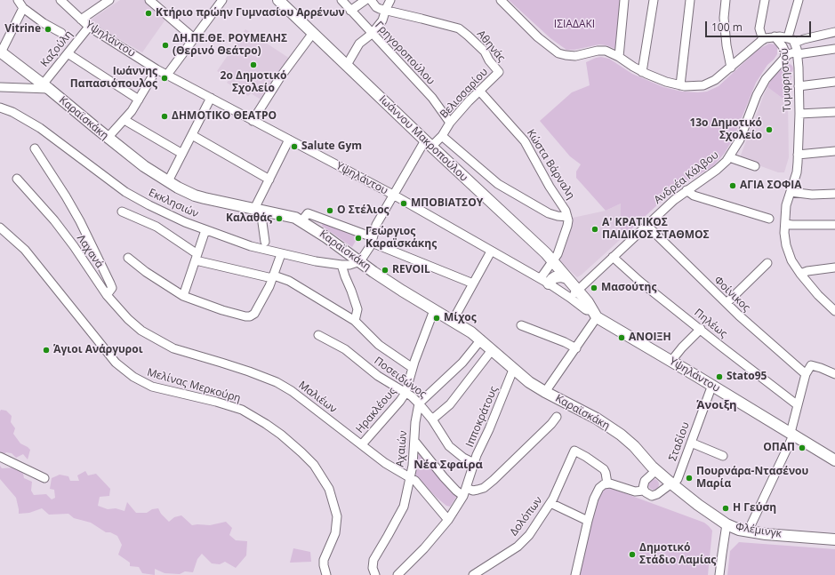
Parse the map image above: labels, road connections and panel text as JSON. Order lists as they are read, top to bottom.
{
  "streets": {
    "main road": [
      "Υψηλάντου",
      "Καραϊσκάκη",
      "Ιωάννου Μακροπούλου",
      "Φλέμινγκ"
    ],
    "street": [
      "Αθηνάς",
      "Καζούλη",
      "Γρηγοροπούλου",
      "Τυμφρηστού",
      "Βελισσαρίου",
      "Κώστα Βάρναλη",
      "Ανδρέα Κάλβου",
      "Εκκλησιών",
      "Λαχανά",
      "Φοίνικος",
      "Πηλέως",
      "Ποσειδώνος",
      "Μελίνας Μερκούρη",
      "Μαλιέων",
      "Ηρακλέους",
      "Ιπποκράτους",
      "Σταδίου",
      "Αχαιών",
      "Δολόπων"
    ]
  },
  "crossings": [
    ["Υψηλάντου", "Καζούλη"],
    ["Υψηλάντου", "Βελισσαρίου"],
    ["Υψηλάντου", "Ιωάννου Μακροπούλου"],
    ["Υψηλάντου", "Κώστα Βάρναλη"],
    ["Υψηλάντου", "Ανδρέα Κάλβου"],
    ["Υψηλάντου", "Σταδίου"],
    ["Αθηνάς", "Βελισσαρίου"],
    ["Καζούλη", "Καραϊσκάκη"],
    ["Γρηγοροπούλου", "Βελισσαρίου"],
    ["Τυμφρηστού", "Ανδρέα Κάλβου"],
    ["Βελισσαρίου", "Καραϊσκάκη"],
    ["Βελισσαρίου", "Ιωάννου Μακροπούλου"],
    ["Βελισσαρίου", "Κώστα Βάρναλη"],
    ["Βελισσαρίου", "Εκκλησιών"],
    ["Καραϊσκάκη", "Εκκλησιών"],
    ["Καραϊσκάκη", "Ηρακλέους"],
    ["Καραϊσκάκη", "Ιπποκράτους"],
    ["Καραϊσκάκη", "Σταδίου"],
    ["Καραϊσκάκη", "Φλέμινγκ"],
    ["Ιωάννου Μακροπούλου", "Κώστα Βάρναλη"],
    ["Ανδρέα Κάλβου", "Φοίνικος"],
    ["Ανδρέα Κάλβου", "Πηλέως"],
    ["Λαχανά", "Μαλιέων"],
    ["Ποσειδώνος", "Ηρακλέους"],
    ["Ποσειδώνος", "Ιπποκράτους"],
    ["Ποσειδώνος", "Αχαιών"],
    ["Μαλιέων", "Ηρακλέους"],
    ["Μαλιέων", "Ιπποκράτους"],
    ["Μαλιέων", "Αχαιών"],
    ["Σταδίου", "Φλέμινγκ"]
  ],
  "districts": ["Άνοιξη", "Νέα Σφαίρα"],
  "parks": ["ΙΣΙΑΔΑΚΙ"],
  "places": [
    "Κτήριο πρώην Γυμνασίου Αρρένων",
    "Vitrine",
    "ΔΗ.ΠΕ.ΘΕ. ΡΟΥΜΕΛΗΣ (Θερινό Θεάτρο)",
    "2ο Δημοτικό Σχολείο",
    "Ιωάννης Παπασιόπουλος",
    "ΔΗΜΟΤΙΚΟ ΘΕΑΤΡΟ",
    "13ο Δημοτικό Σχολείο",
    "Salute Gym",
    "ΑΓΙΑ ΣΟΦΙΑ",
    "ΜΠΟΒΙΑΤΣΟΥ",
    "Ο Στέλιος",
    "Καλαθάς",
    "Α' ΚΡΑΤΙΚΟΣ ΠΑΙΔΙΚΟΣ ΣΤΑΘΜΟΣ",
    "Γεώργιος Καραϊσκάκης",
    "REVOIL",
    "Μασούτης",
    "Μίχος",
    "ΑΝΟΙΞΗ",
    "Άγιοι Ανάργυροι",
    "Stato95",
    "ΟΠΑΠ",
    "Πουρνάρα-Ντασένου Μαρία",
    "Η Γεύση",
    "Δημοτικό Στάδιο Λαμίας"
  ],
  "scale_bar": "100 m"
}
